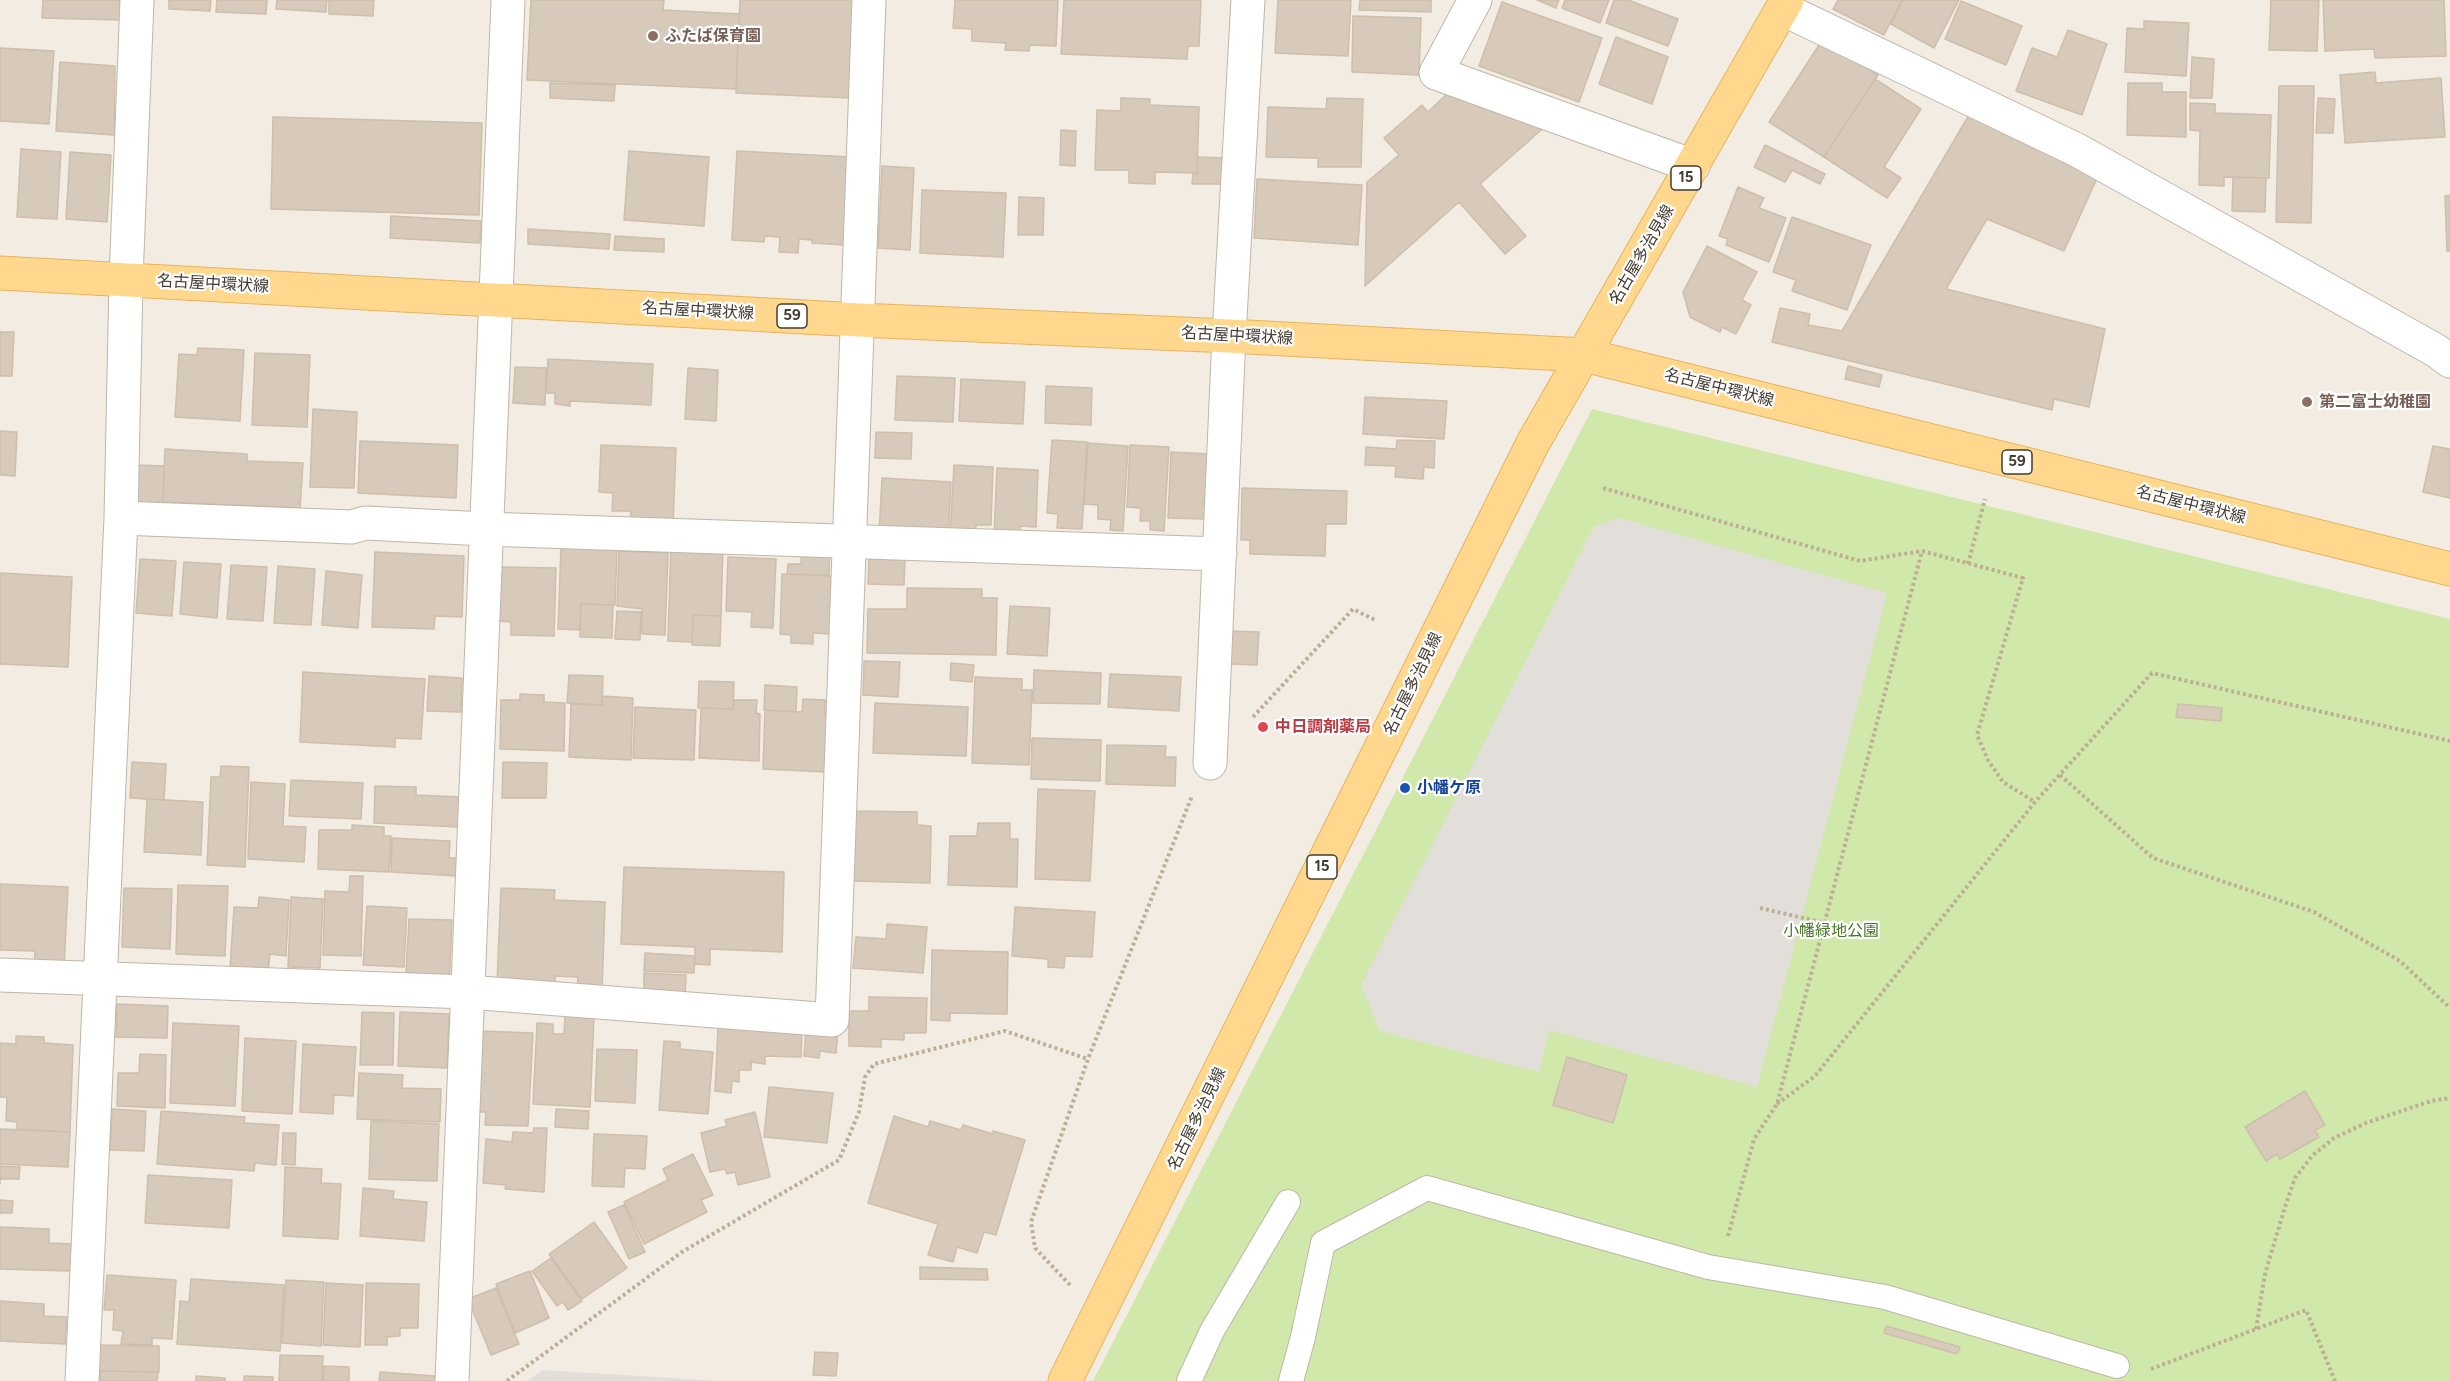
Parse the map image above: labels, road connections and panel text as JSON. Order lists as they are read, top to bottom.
{
  "streets": {
    "main road": [
      "15",
      "名古屋多治見線",
      "名古屋中環状線",
      "59"
    ]
  },
  "crossings": [
    ["名古屋多治見線", "名古屋中環状線"]
  ],
  "parks": ["小幡緑地公園"],
  "places": [
    "ふたば保育園",
    "第二富士幼稚園",
    "中日調剤薬局",
    "小幡ケ原"
  ]
}
